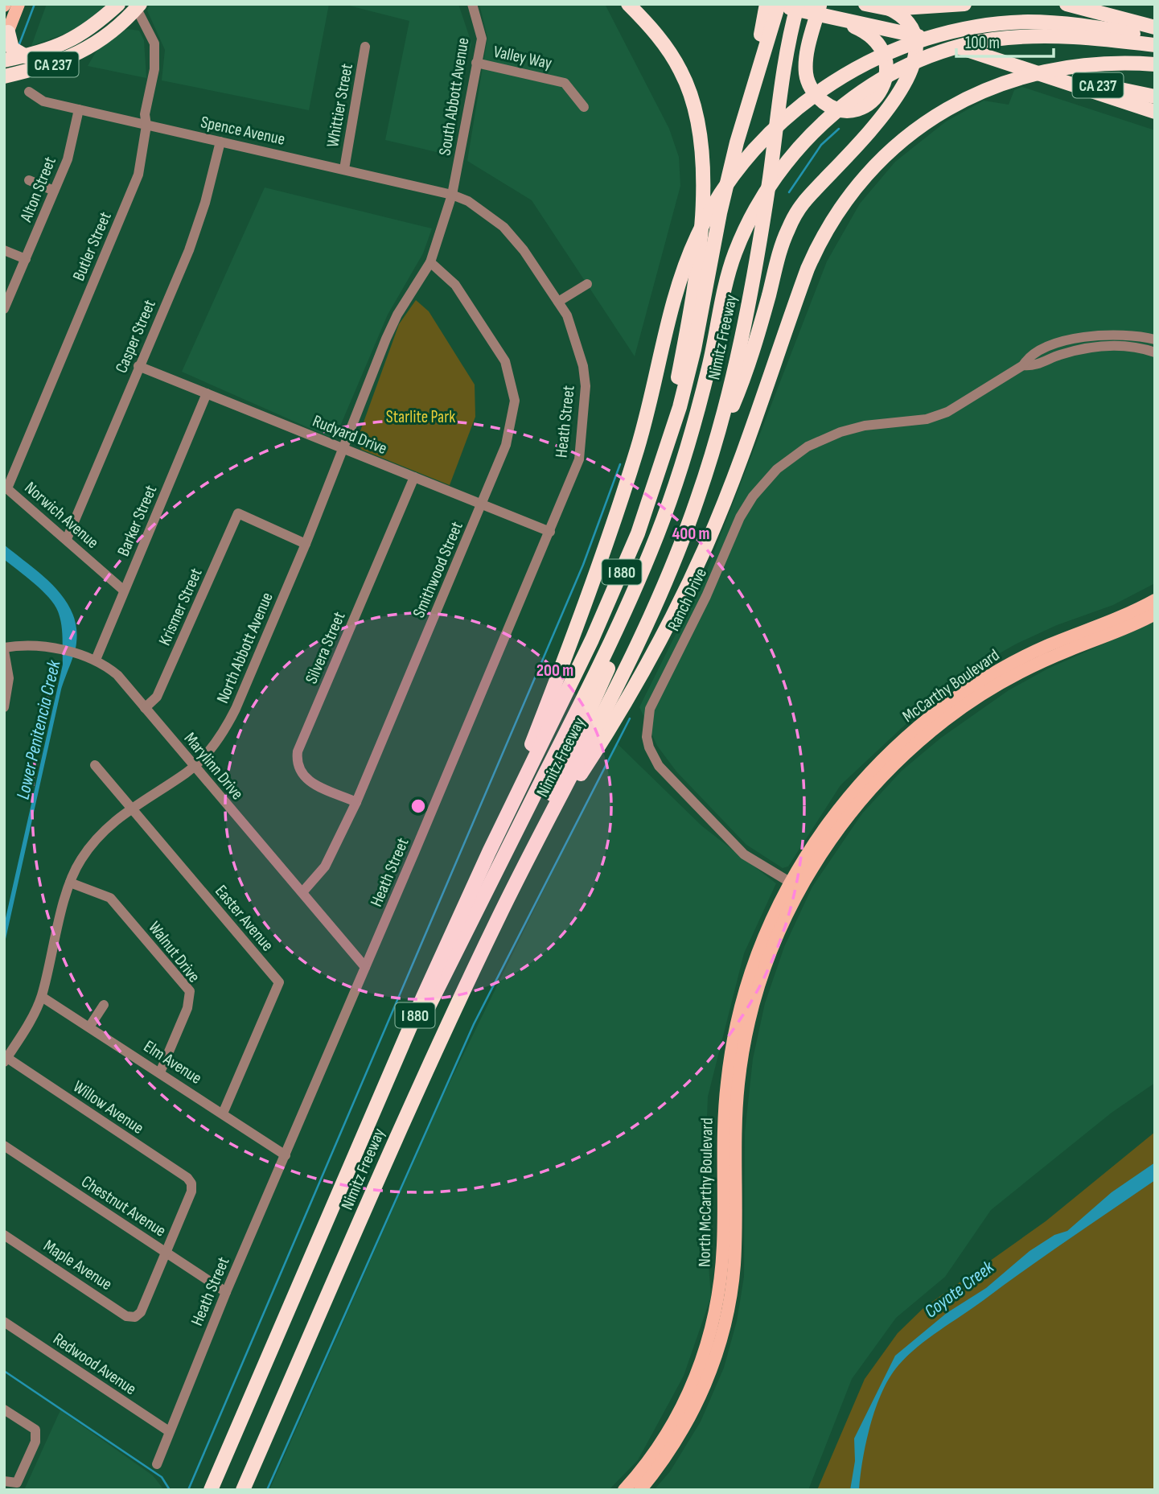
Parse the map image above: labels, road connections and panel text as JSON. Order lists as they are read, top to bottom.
{
  "streets": {
    "highway": ["CA 237", "Nimitz Freeway", "I 880"],
    "main road": ["McCarthy Boulevard", "North McCarthy Boulevard"],
    "street": [
      "Valley Way",
      "South Abbott Avenue",
      "Whittier Street",
      "Spence Avenue",
      "Alton Street",
      "Butler Street",
      "Casper Street",
      "Heath Street",
      "Rudyard Drive",
      "Norwich Avenue",
      "Barker Street",
      "Smithwood Street",
      "Ranch Drive",
      "Krismer Street",
      "North Abbott Avenue",
      "Silvera Street",
      "Marylinn Drive",
      "Easter Avenue",
      "Walnut Drive",
      "Elm Avenue",
      "Willow Avenue",
      "Chestnut Avenue",
      "Maple Avenue",
      "Redwood Avenue"
    ]
  },
  "crossings": [
    ["Valley Way", "South Abbott Avenue"],
    ["CA 237", "Butler Street"],
    ["South Abbott Avenue", "Spence Avenue"],
    ["South Abbott Avenue", "Heath Street"],
    ["South Abbott Avenue", "North Abbott Avenue"],
    ["Whittier Street", "Spence Avenue"],
    ["Spence Avenue", "Alton Street"],
    ["Spence Avenue", "Butler Street"],
    ["Spence Avenue", "Casper Street"],
    ["Spence Avenue", "Heath Street"],
    ["Spence Avenue", "North Abbott Avenue"],
    ["Butler Street", "Norwich Avenue"],
    ["Casper Street", "Rudyard Drive"],
    ["Casper Street", "Norwich Avenue"],
    ["Heath Street", "Rudyard Drive"],
    ["Heath Street", "North Abbott Avenue"],
    ["Heath Street", "Marylinn Drive"],
    ["Heath Street", "Elm Avenue"],
    ["Heath Street", "Chestnut Avenue"],
    ["Heath Street", "Redwood Avenue"],
    ["Rudyard Drive", "Barker Street"],
    ["Rudyard Drive", "Smithwood Street"],
    ["Rudyard Drive", "North Abbott Avenue"],
    ["Rudyard Drive", "Silvera Street"],
    ["Norwich Avenue", "Barker Street"],
    ["Barker Street", "Marylinn Drive"],
    ["Smithwood Street", "North Abbott Avenue"],
    ["Smithwood Street", "Silvera Street"],
    ["Smithwood Street", "Marylinn Drive"],
    ["Ranch Drive", "McCarthy Boulevard"],
    ["Ranch Drive", "North McCarthy Boulevard"],
    ["Krismer Street", "North Abbott Avenue"],
    ["Krismer Street", "Marylinn Drive"],
    ["North Abbott Avenue", "Marylinn Drive"],
    ["North Abbott Avenue", "Easter Avenue"],
    ["North Abbott Avenue", "Walnut Drive"],
    ["North Abbott Avenue", "Elm Avenue"],
    ["North Abbott Avenue", "Willow Avenue"],
    ["McCarthy Boulevard", "North McCarthy Boulevard"],
    ["Easter Avenue", "Elm Avenue"],
    ["Walnut Drive", "Elm Avenue"],
    ["Willow Avenue", "Chestnut Avenue"],
    ["Willow Avenue", "Maple Avenue"],
    ["Chestnut Avenue", "Maple Avenue"]
  ],
  "water": ["Lower Penitencia Creek", "Coyote Creek"],
  "parks": ["Starlite Park"],
  "scale_bar": "100 m",
  "rings": ["400 m", "200 m"]
}
